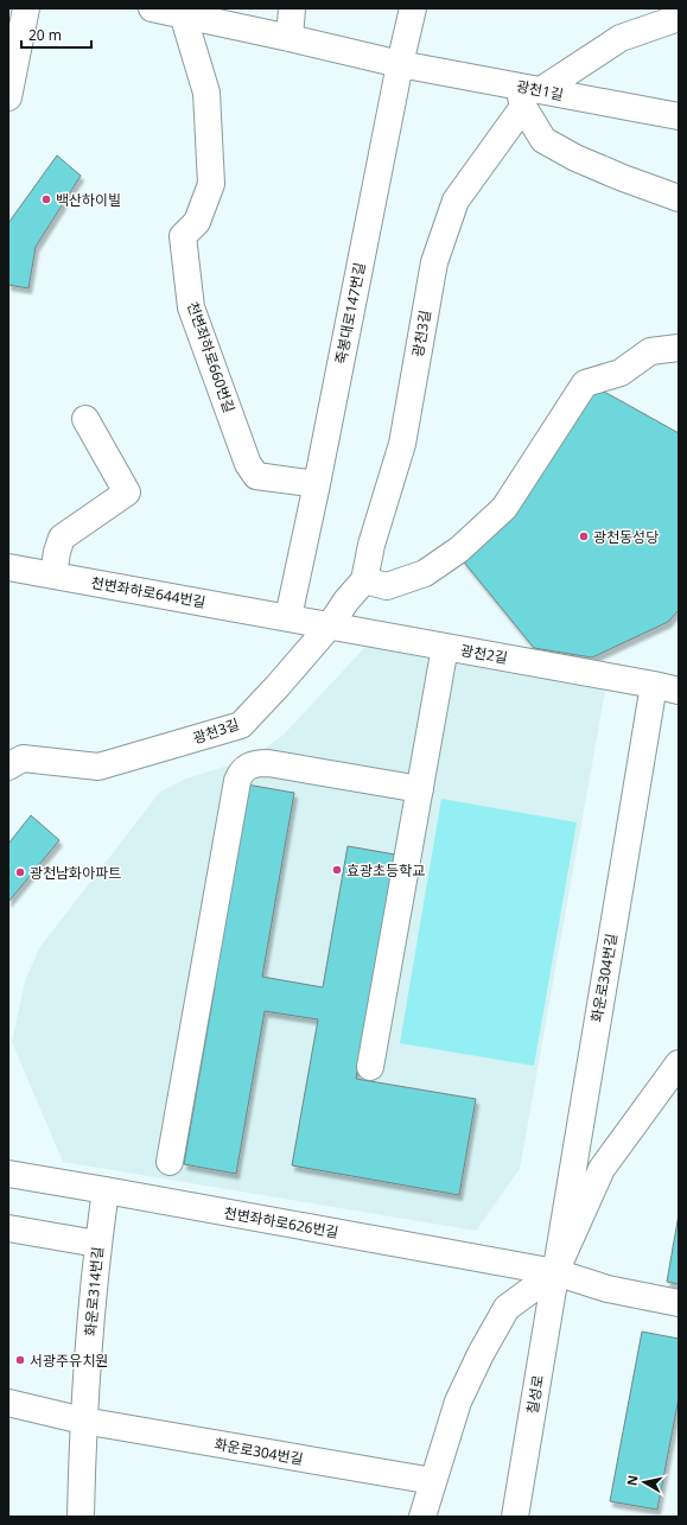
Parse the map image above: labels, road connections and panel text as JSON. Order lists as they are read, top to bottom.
{
  "streets": {
    "street": [
      "광천1길",
      "죽봉대로147번길",
      "광천3길",
      "천변좌하로660번길",
      "천변좌하로644번길",
      "광천2길",
      "화운로304번길",
      "천변좌하로626번길",
      "화운로314번길",
      "칠성로"
    ]
  },
  "crossings": [
    ["광천1길", "죽봉대로147번길"],
    ["광천1길", "광천3길"],
    ["죽봉대로147번길", "천변좌하로660번길"],
    ["죽봉대로147번길", "천변좌하로644번길"],
    ["죽봉대로147번길", "광천2길"],
    ["광천3길", "광천2길"],
    ["천변좌하로644번길", "광천2길"],
    ["광천2길", "화운로304번길"],
    ["화운로304번길", "천변좌하로626번길"],
    ["화운로304번길", "화운로314번길"],
    ["화운로304번길", "칠성로"],
    ["천변좌하로626번길", "화운로314번길"],
    ["천변좌하로626번길", "칠성로"]
  ],
  "places": [
    "백산하이빌",
    "광천동성당",
    "효광초등학교",
    "광천남화아파트",
    "서광주유치원"
  ],
  "scale_bar": "20 m",
  "north": "left"
}
